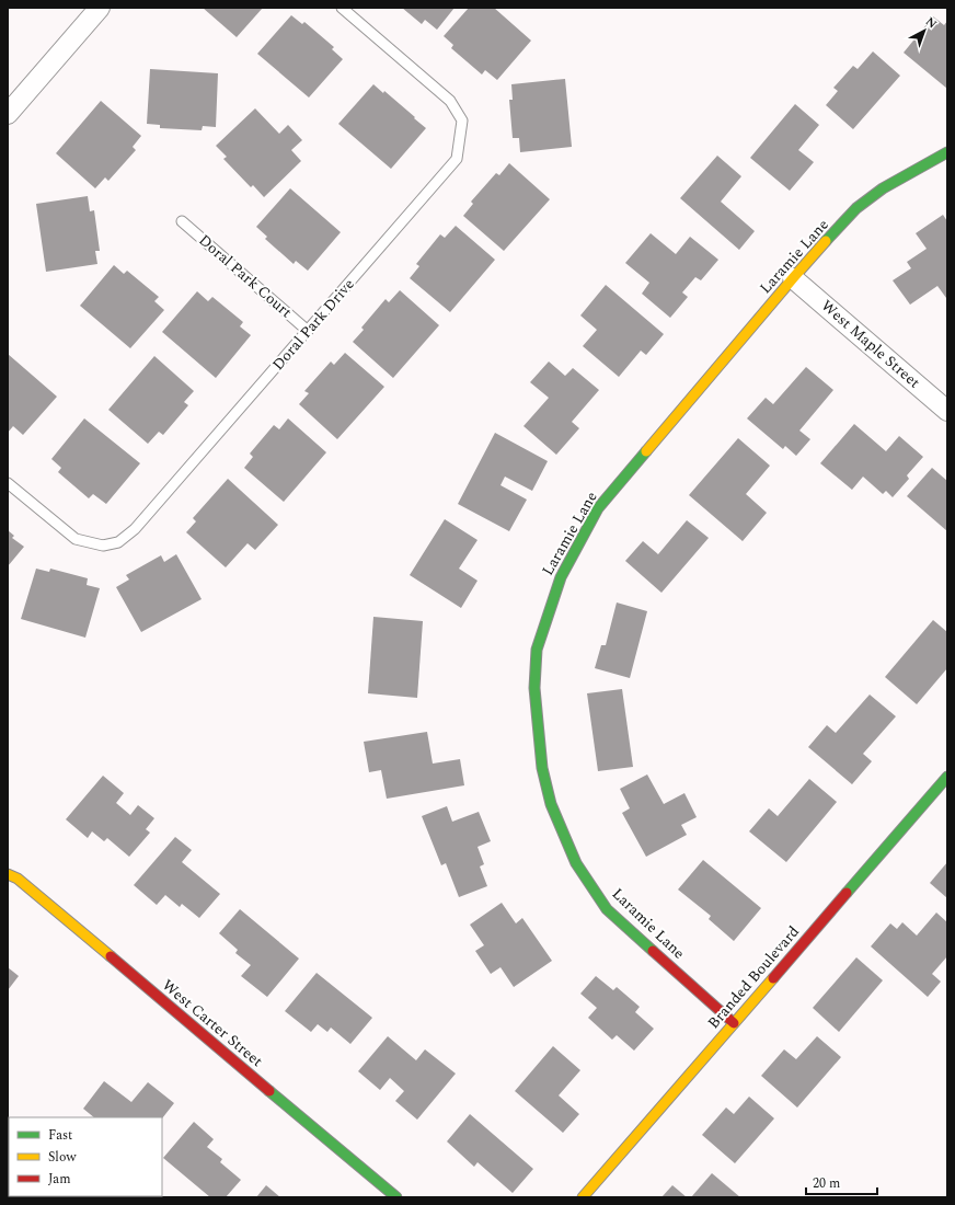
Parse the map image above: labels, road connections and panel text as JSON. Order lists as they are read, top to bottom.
{
  "streets": {
    "street": [
      "Laramie Lane",
      "West Maple Street",
      "Branded Boulevard",
      "West Carter Street"
    ],
    "lane": ["Doral Park Court", "Doral Park Drive"]
  },
  "crossings": [
    ["Laramie Lane", "West Maple Street"],
    ["Laramie Lane", "Branded Boulevard"],
    ["Doral Park Court", "Doral Park Drive"]
  ],
  "legend": ["Fast", "Slow", "Jam"],
  "scale_bar": "20 m",
  "north": "top right"
}
